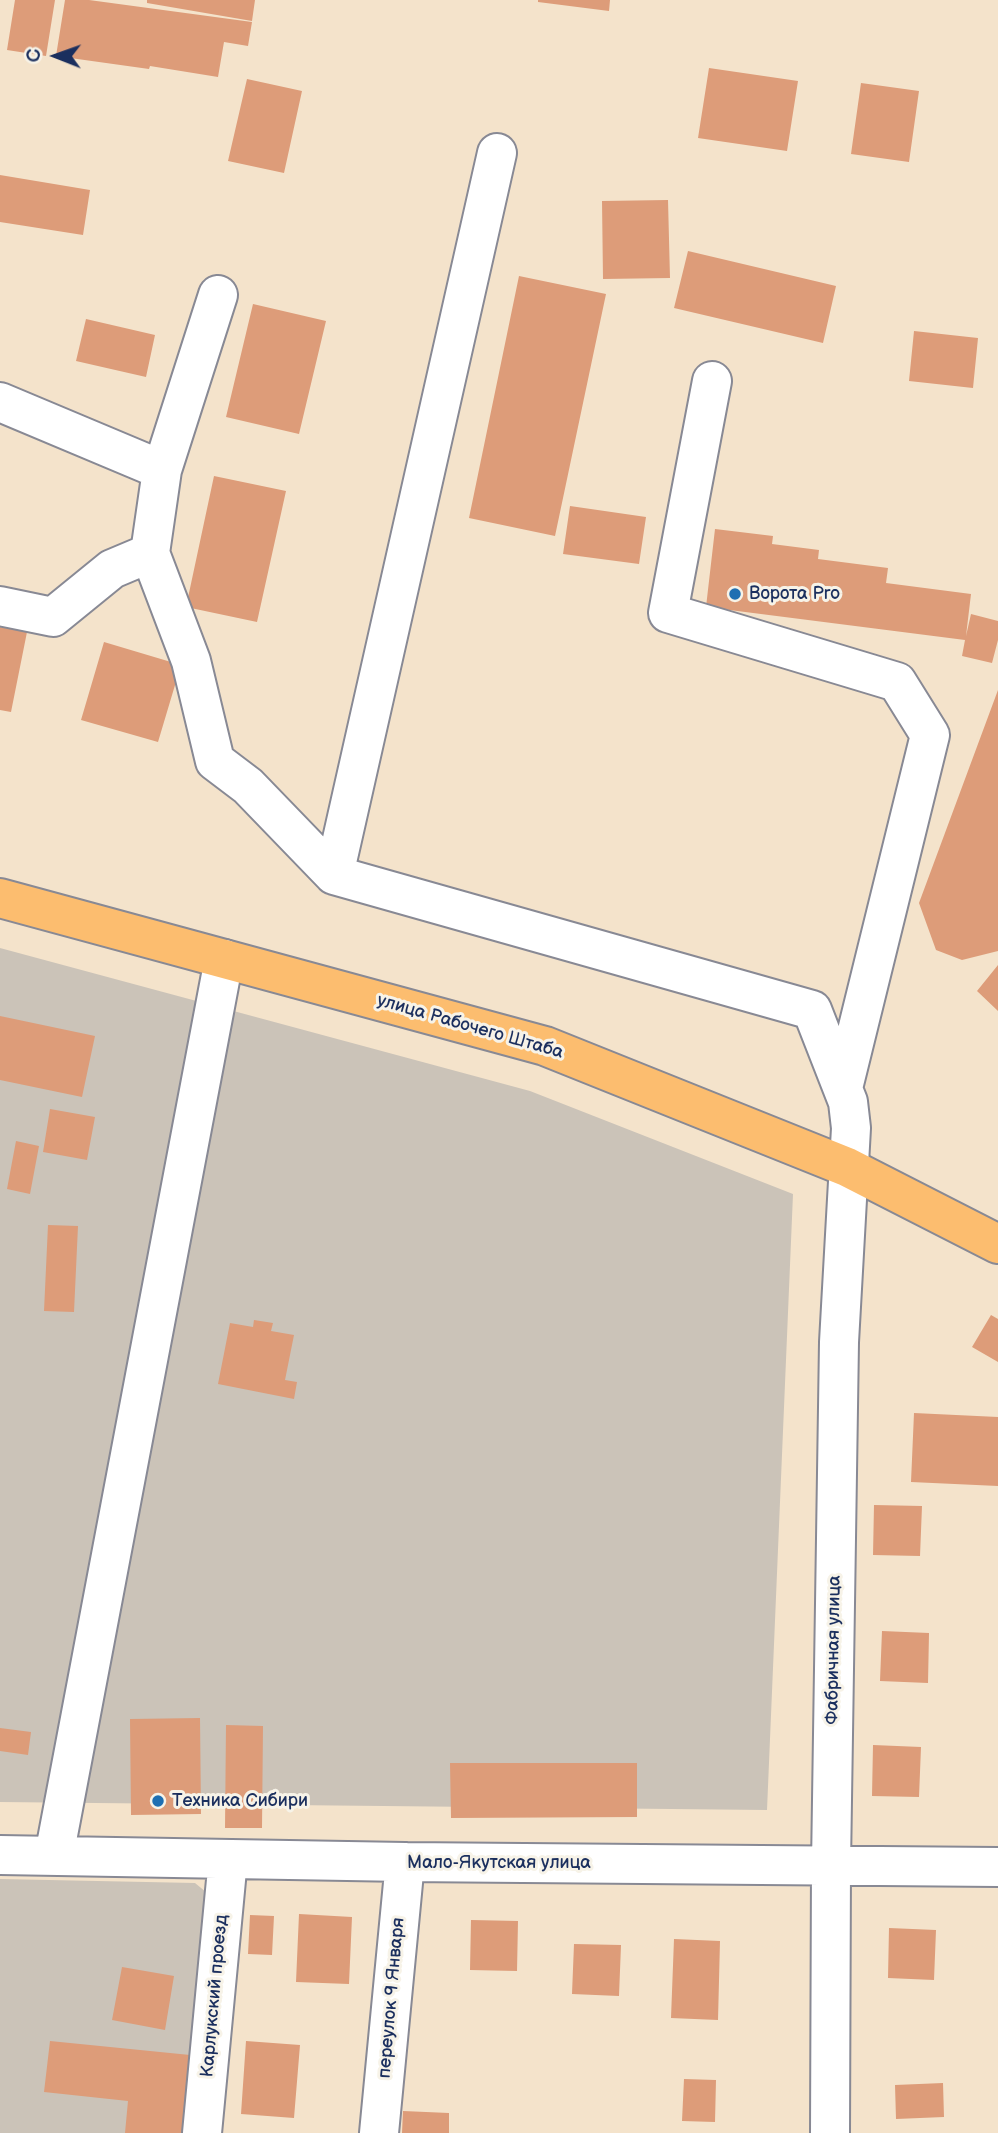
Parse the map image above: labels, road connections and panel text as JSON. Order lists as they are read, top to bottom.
{
  "streets": {
    "main road": ["улица Рабочего Штаба"],
    "street": [
      "Фабричная улица",
      "Мало-Якутская улица",
      "Карлукский проезд",
      "переулок 9 Января"
    ]
  },
  "crossings": [
    ["улица Рабочего Штаба", "Фабричная улица"],
    ["Фабричная улица", "Мало-Якутская улица"],
    ["Мало-Якутская улица", "Карлукский проезд"],
    ["Мало-Якутская улица", "переулок 9 Января"]
  ],
  "places": ["Ворота Pro", "Техника Сибири"],
  "north": "left"
}
